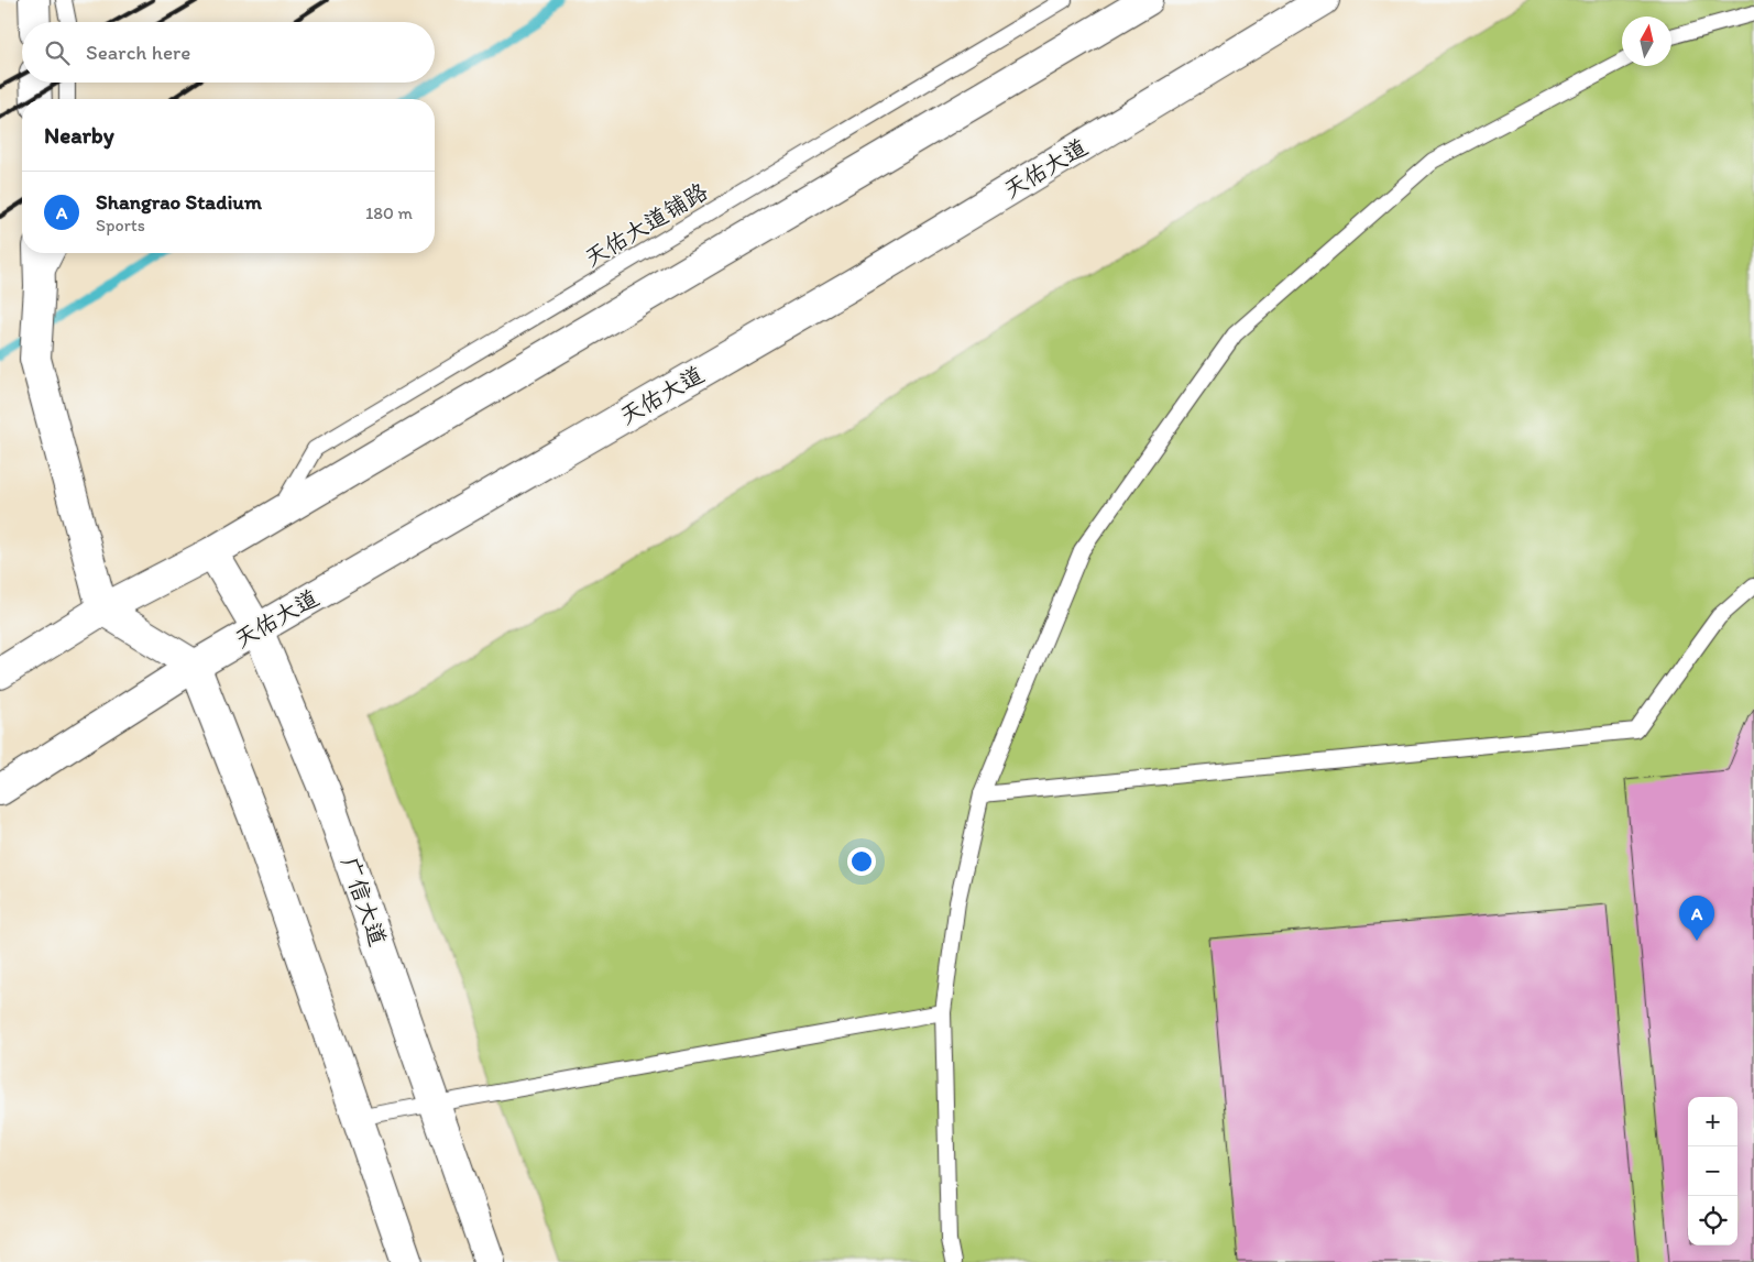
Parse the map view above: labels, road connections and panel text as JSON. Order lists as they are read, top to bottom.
{
  "streets": {
    "main road": ["天佑大道", "广信大道"],
    "lane": ["天佑大道铺路"]
  },
  "crossings": [
    ["天佑大道", "广信大道"]
  ],
  "north": "top",
  "page": {
    "search": "Search here",
    "heading": "Nearby",
    "list": [
      {
        "mark": "A",
        "name": "Shangrao Stadium",
        "note": "Sports",
        "value": "180 m"
      }
    ],
    "pins": "A",
    "map_buttons": ["+", "−"]
  }
}
